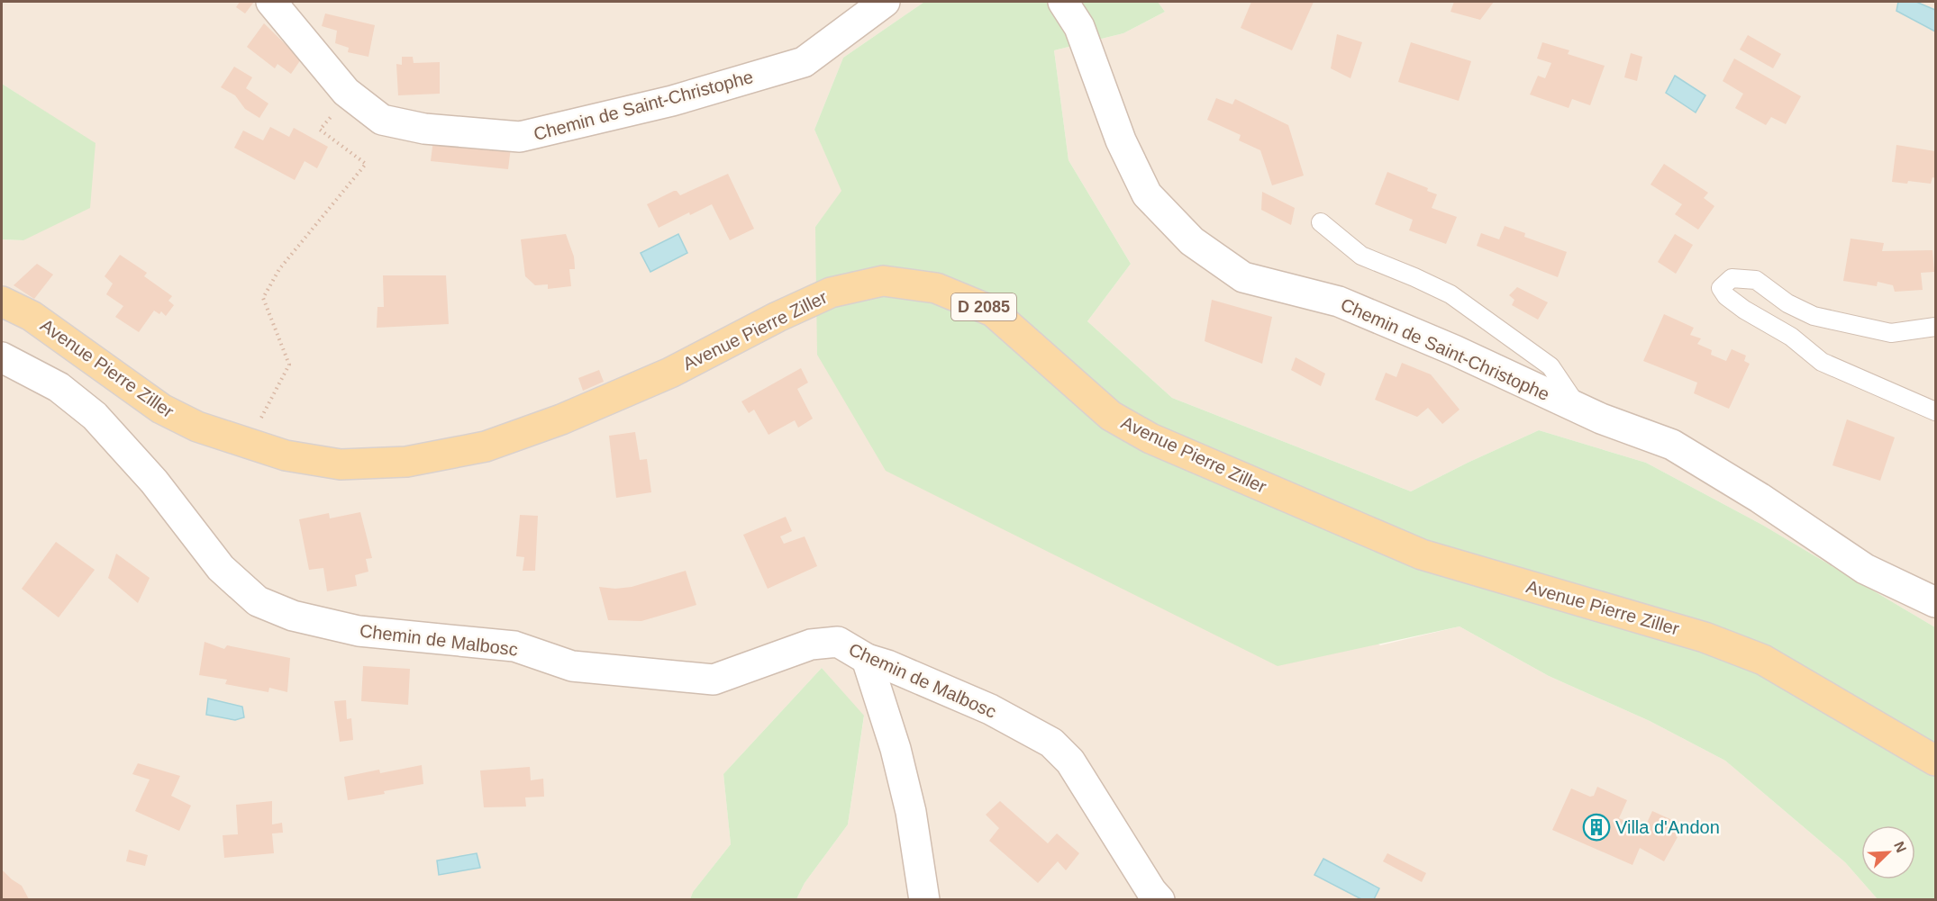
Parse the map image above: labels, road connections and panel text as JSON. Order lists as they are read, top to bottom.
{
  "streets": {
    "main road": ["D 2085", "Avenue Pierre Ziller"],
    "street": ["Chemin de Saint-Christophe", "Chemin de Malbosc"]
  },
  "places": {
    "building": ["Villa d'Andon"]
  },
  "north": "top right"
}
